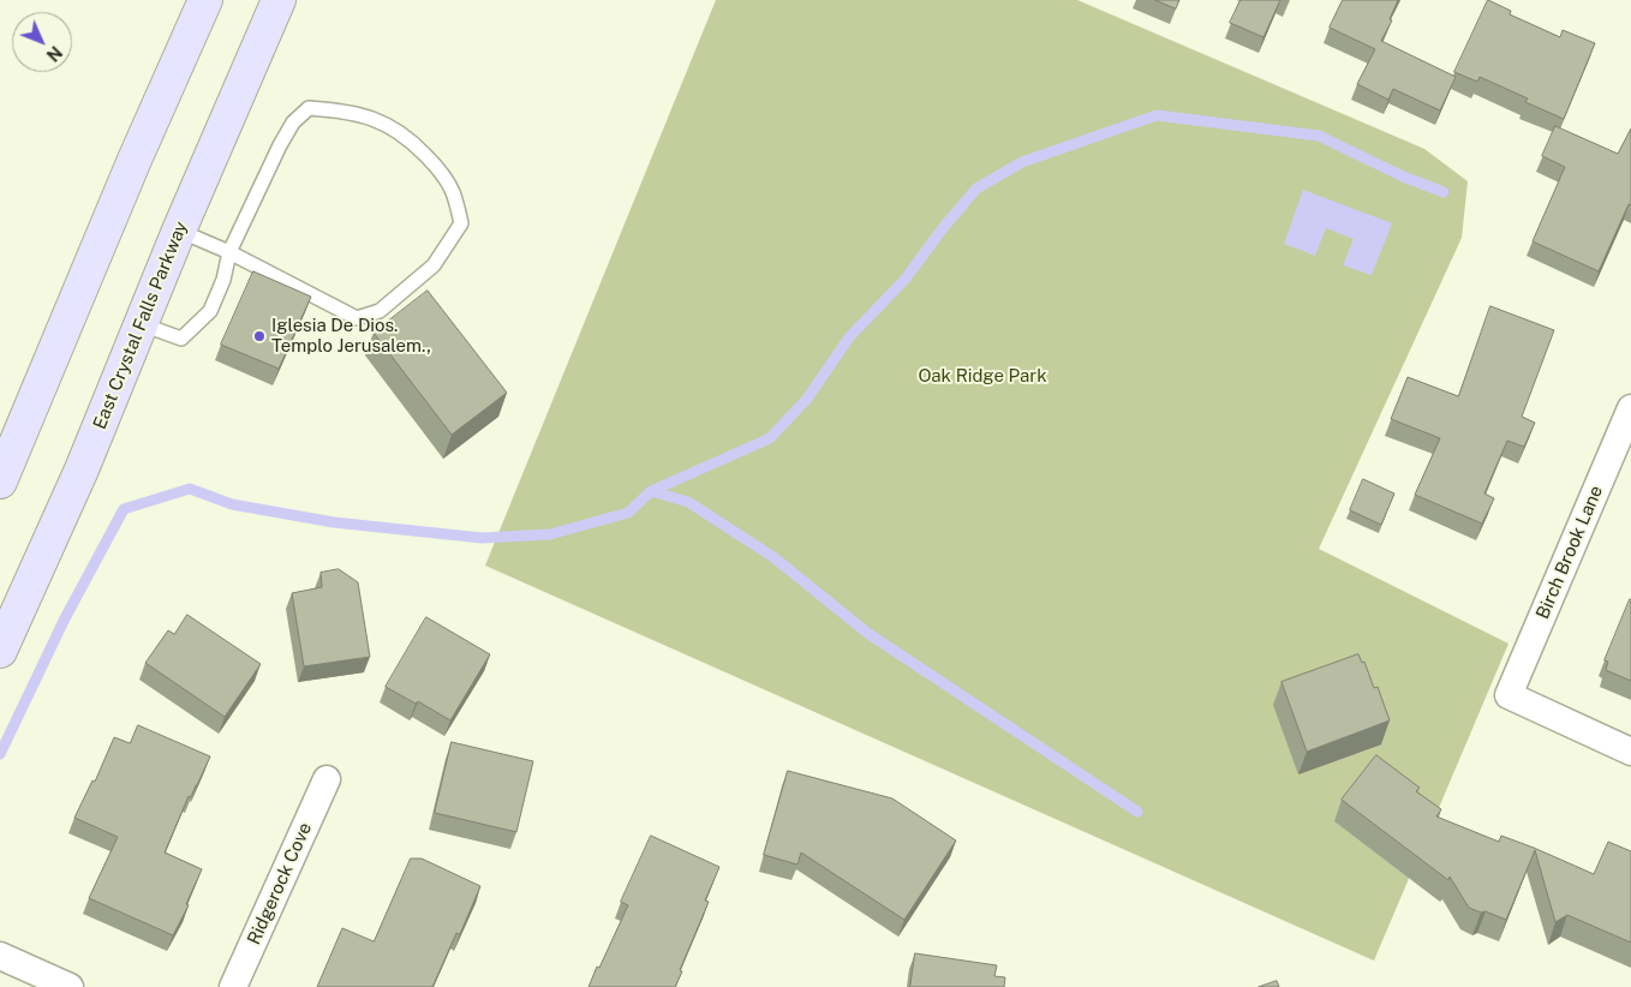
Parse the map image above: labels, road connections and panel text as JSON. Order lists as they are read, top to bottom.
{
  "streets": {
    "main road": ["East Crystal Falls Parkway"],
    "street": ["Birch Brook Lane", "Ridgerock Cove"]
  },
  "parks": ["Oak Ridge Park"],
  "places": ["Iglesia De Dios. Templo Jerusalem.,"],
  "north": "bottom right"
}
